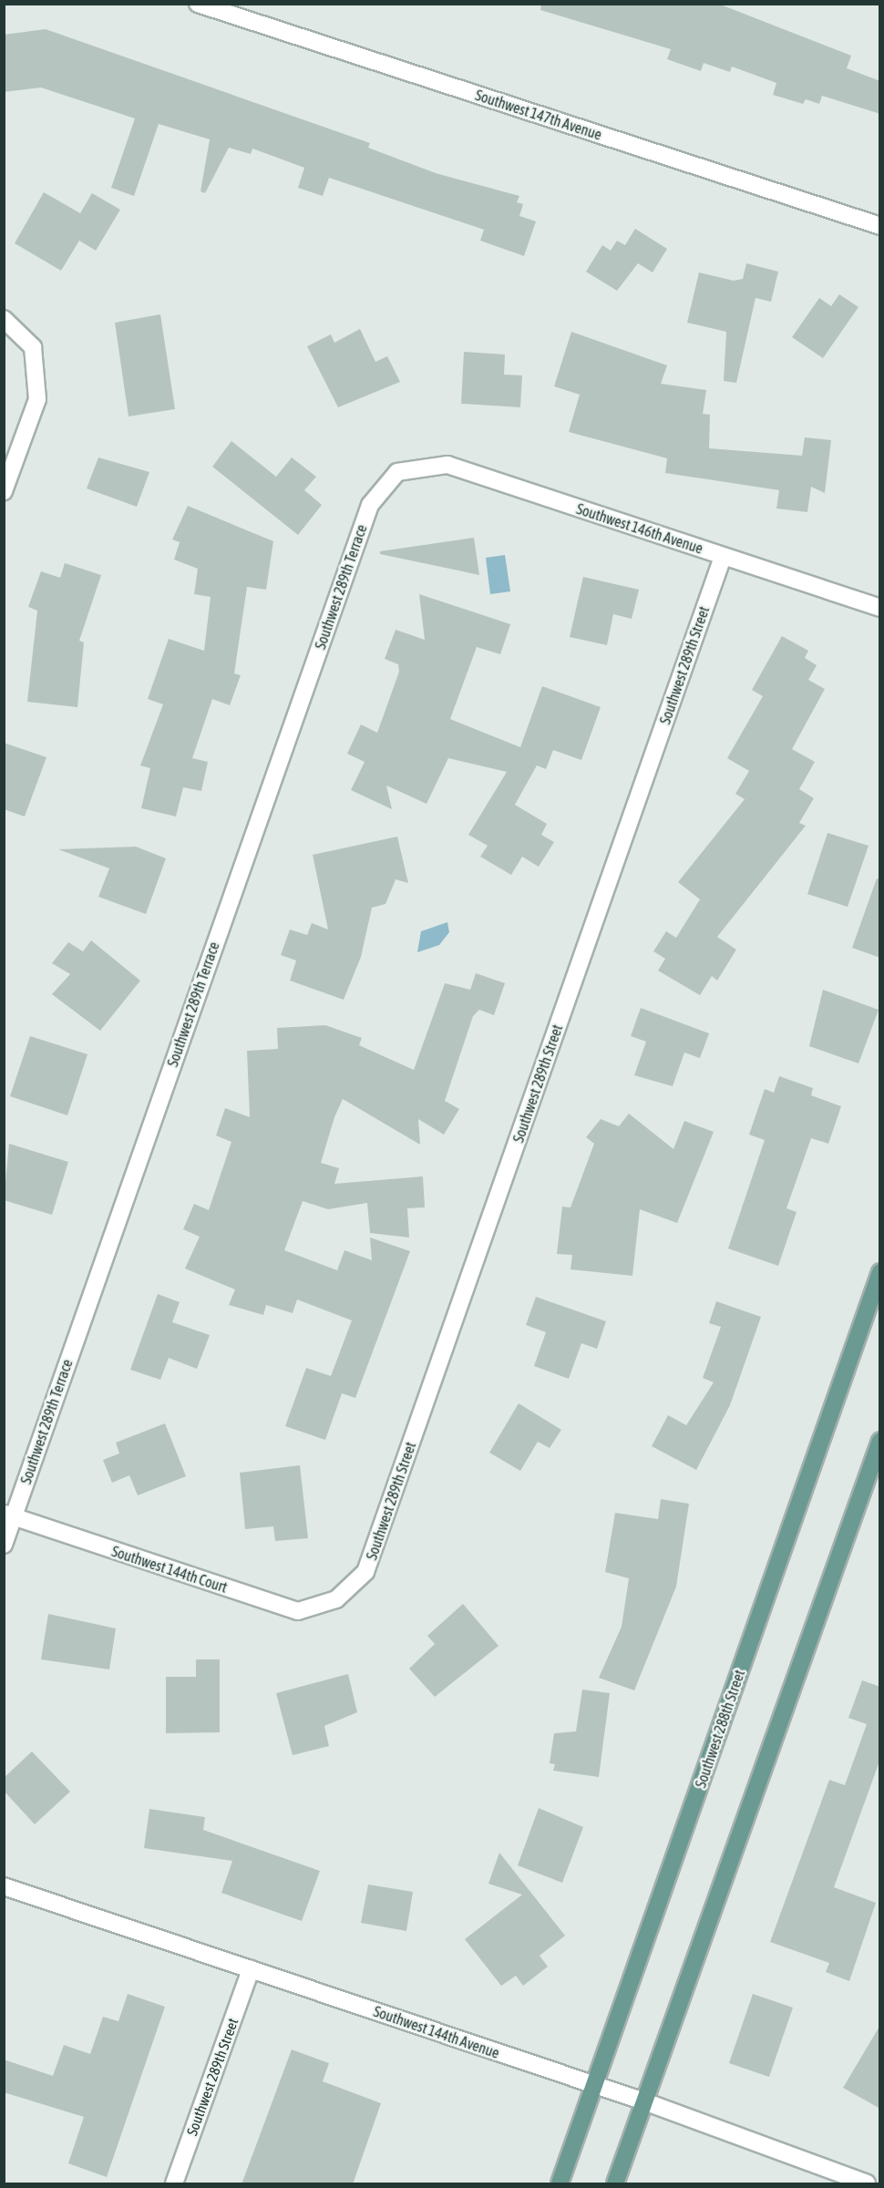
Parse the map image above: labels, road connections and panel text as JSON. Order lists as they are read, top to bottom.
{
  "streets": {
    "main road": ["Southwest 288th Street"],
    "street": [
      "Southwest 147th Avenue",
      "Southwest 146th Avenue",
      "Southwest 289th Terrace",
      "Southwest 289th Street",
      "Southwest 144th Court",
      "Southwest 144th Avenue"
    ]
  },
  "crossings": [
    ["Southwest 146th Avenue", "Southwest 289th Terrace"],
    ["Southwest 146th Avenue", "Southwest 289th Street"],
    ["Southwest 289th Terrace", "Southwest 144th Court"],
    ["Southwest 289th Street", "Southwest 144th Court"],
    ["Southwest 289th Street", "Southwest 144th Avenue"],
    ["Southwest 288th Street", "Southwest 144th Avenue"]
  ]
}
